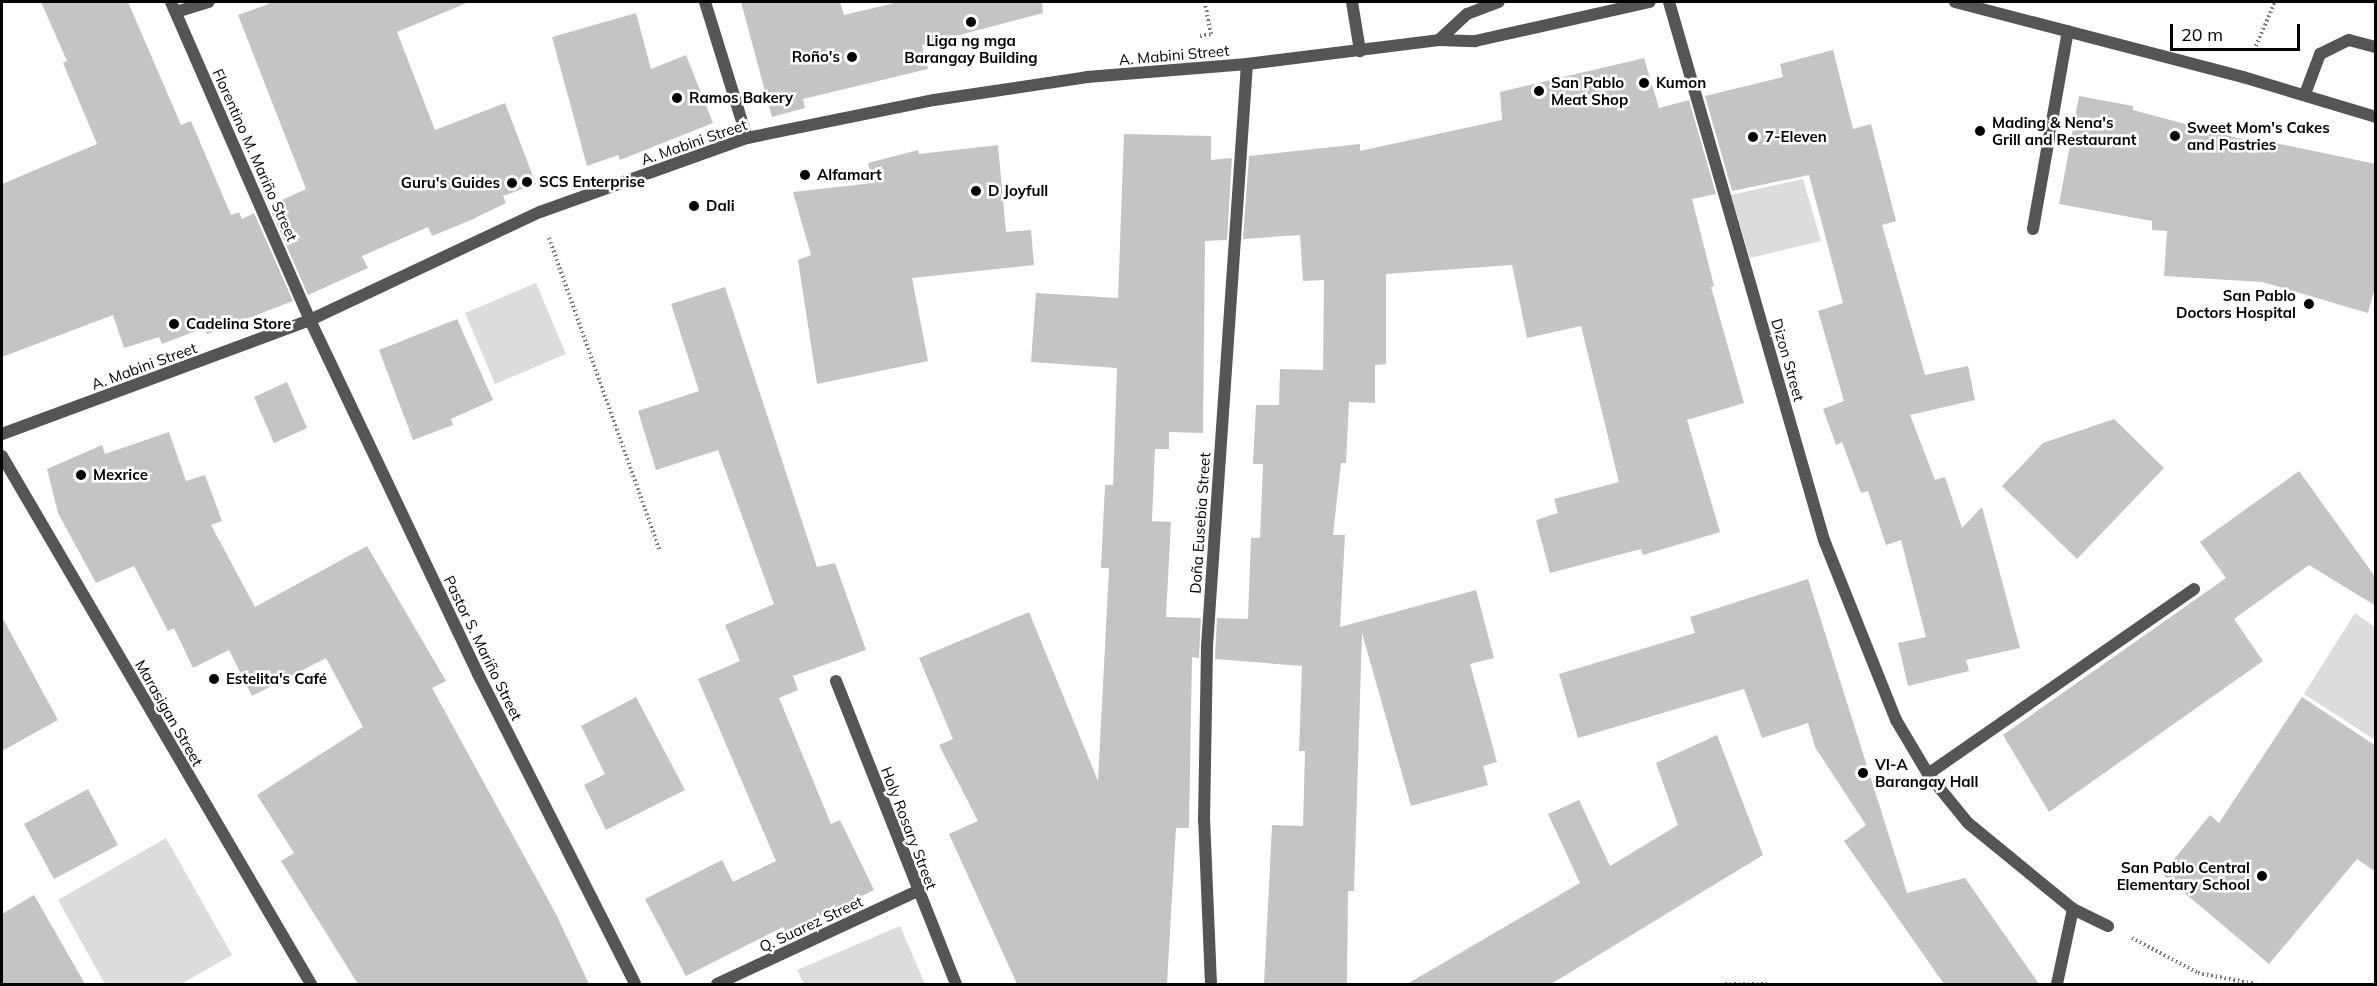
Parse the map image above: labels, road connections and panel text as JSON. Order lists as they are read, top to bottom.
{
  "streets": {
    "street": [
      "A. Mabini Street",
      "Florentino M. Mariño Street",
      "Dizon Street",
      "Doña Eusebia Street",
      "Pastor S. Mariño Street",
      "Marasigan Street",
      "Holy Rosary Street",
      "Q. Suarez Street"
    ]
  },
  "crossings": [
    ["A. Mabini Street", "Florentino M. Mariño Street"],
    ["A. Mabini Street", "Doña Eusebia Street"],
    ["A. Mabini Street", "Pastor S. Mariño Street"],
    ["Florentino M. Mariño Street", "Pastor S. Mariño Street"],
    ["Holy Rosary Street", "Q. Suarez Street"]
  ],
  "places": [
    "Liga ng mga Barangay Building",
    "Roño's",
    "Kumon",
    "San Pablo Meat Shop",
    "Ramos Bakery",
    "Mading & Nena's Grill and Restaurant",
    "Sweet Mom's Cakes and Pastries",
    "7-Eleven",
    "Alfamart",
    "SCS Enterprise",
    "Guru's Guides",
    "D Joyfull",
    "Dali",
    "San Pablo Doctors Hospital",
    "Cadelina Store",
    "Mexrice",
    "Estelita's Café",
    "VI-A Barangay Hall",
    "San Pablo Central Elementary School"
  ],
  "scale_bar": "20 m"
}
